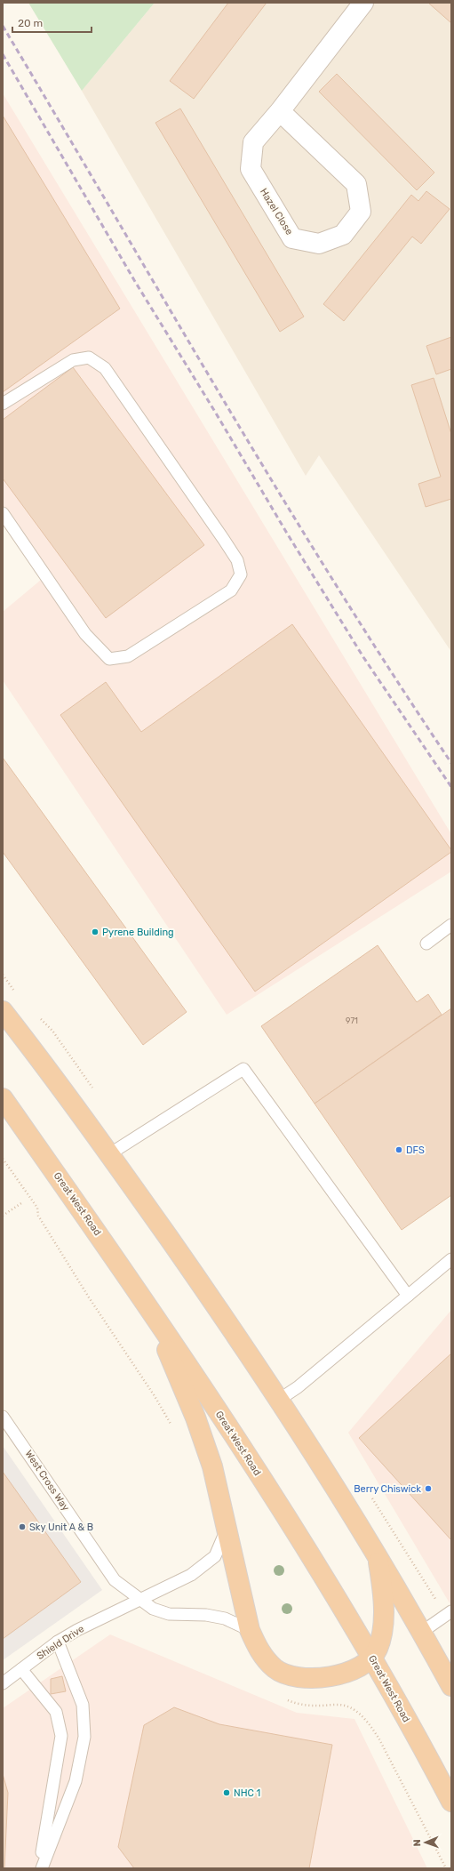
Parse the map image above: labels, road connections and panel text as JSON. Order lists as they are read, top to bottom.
{
  "streets": {
    "highway": ["Great West Road"],
    "street": ["Hazel Close"],
    "lane": ["West Cross Way", "Shield Drive"]
  },
  "crossings": [
    ["West Cross Way", "Shield Drive"]
  ],
  "places": [
    "Pyrene Building",
    "DFS",
    "Berry Chiswick",
    "Sky Unit A & B",
    "NHC 1"
  ],
  "house_numbers": ["971"],
  "scale_bar": "20 m",
  "north": "left"
}
